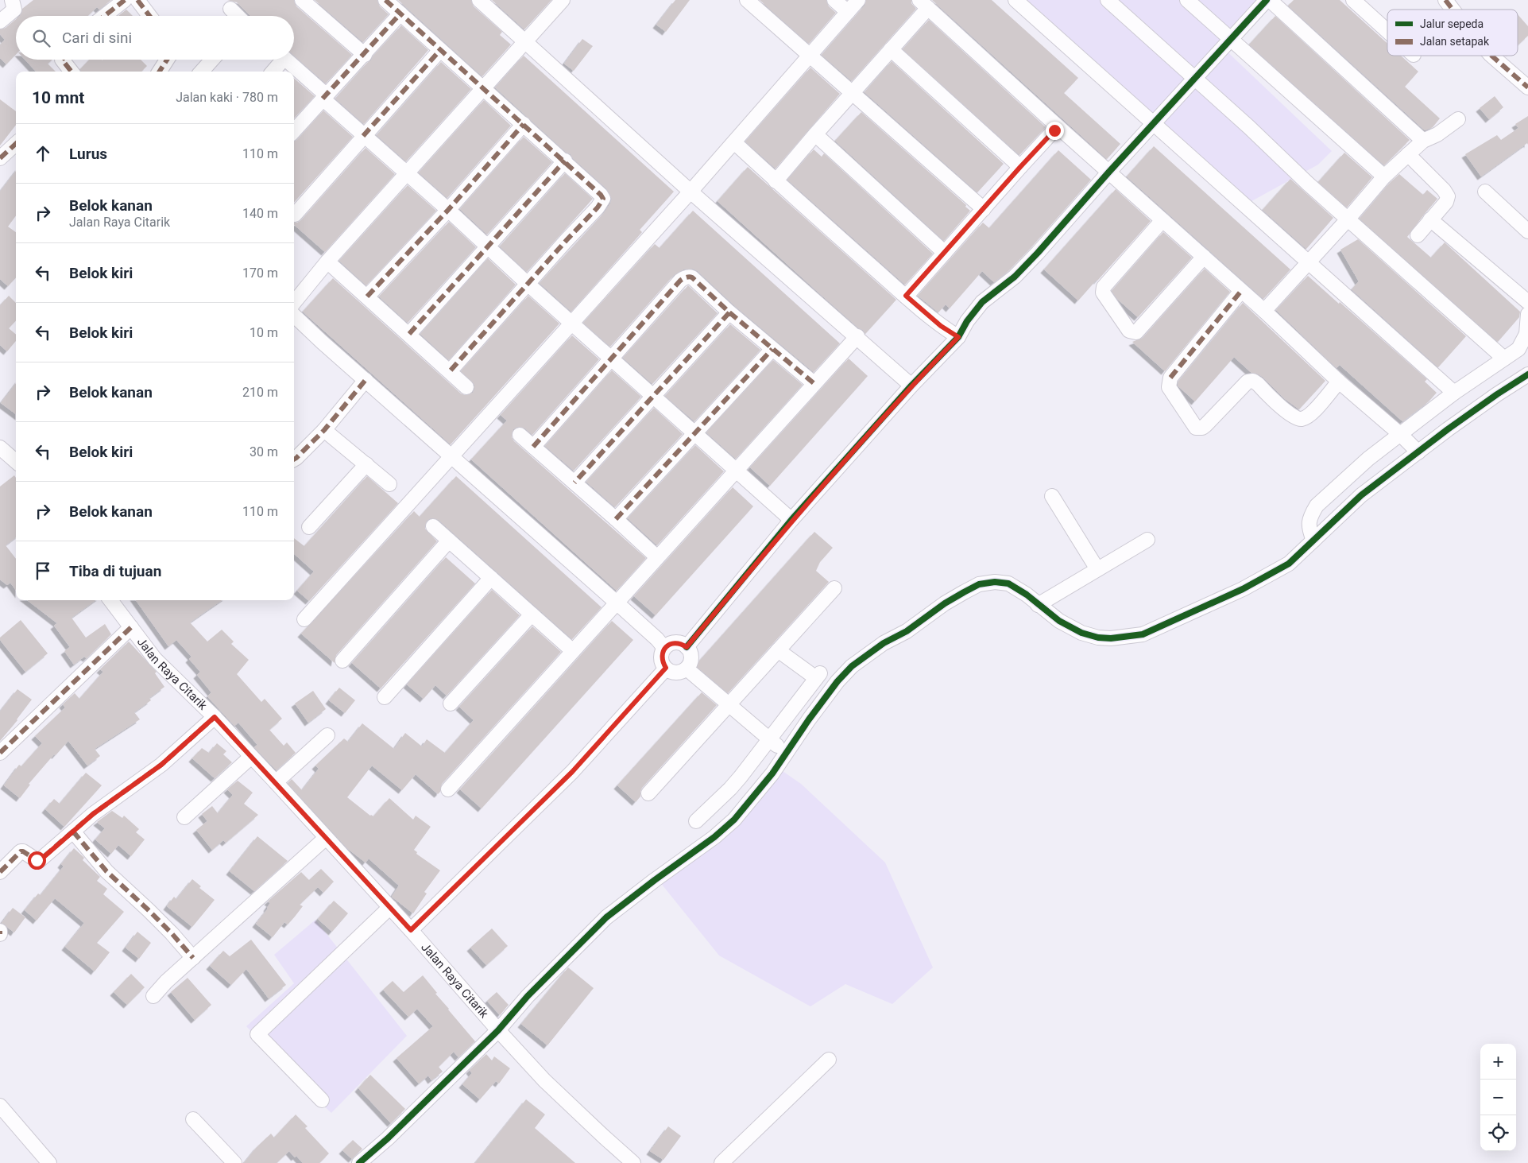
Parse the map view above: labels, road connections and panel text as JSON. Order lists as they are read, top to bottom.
{
  "streets": {
    "street": ["Jalan Raya Citarik"]
  },
  "legend": ["Jalur sepeda", "Jalan setapak"],
  "page": {
    "search": "Cari di sini",
    "heading": ["10 mnt", "Jalan kaki · 780 m"],
    "list": [
      ["Lurus", "110 m"],
      ["Belok kanan", "Jalan Raya Citarik", "140 m"],
      ["Belok kiri", "170 m"],
      ["Belok kiri", "10 m"],
      ["Belok kanan", "210 m"],
      ["Belok kiri", "30 m"],
      ["Belok kanan", "110 m"],
      "Tiba di tujuan"
    ],
    "map_buttons": ["+", "−"]
  }
}
